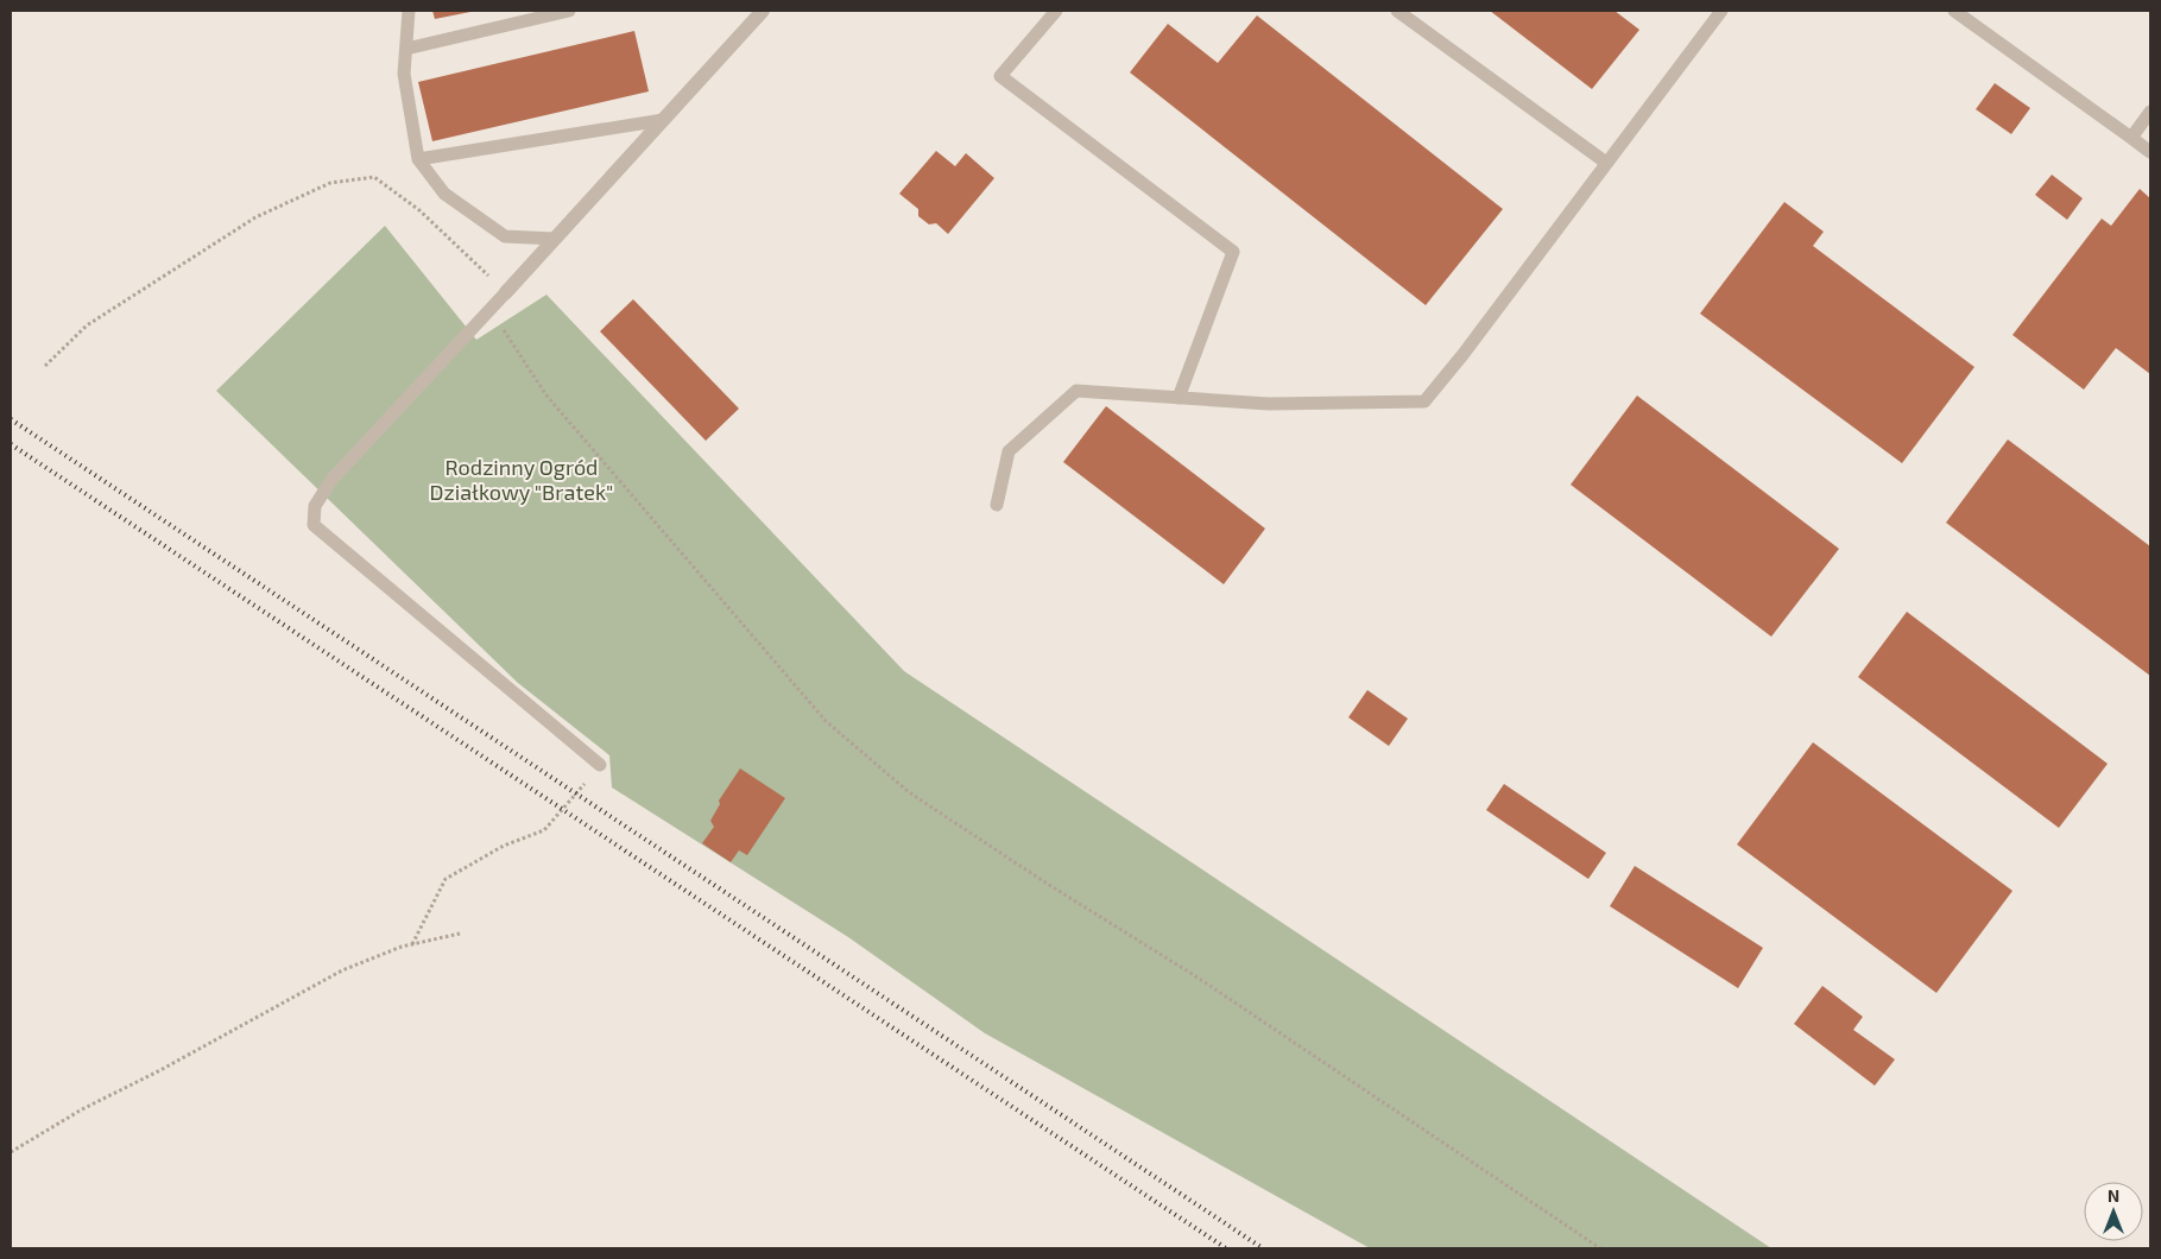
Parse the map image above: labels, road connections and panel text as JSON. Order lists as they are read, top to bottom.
{
  "parks": ["Rodzinny Ogród Działkowy \"Bratek\""],
  "north": "top"
}
